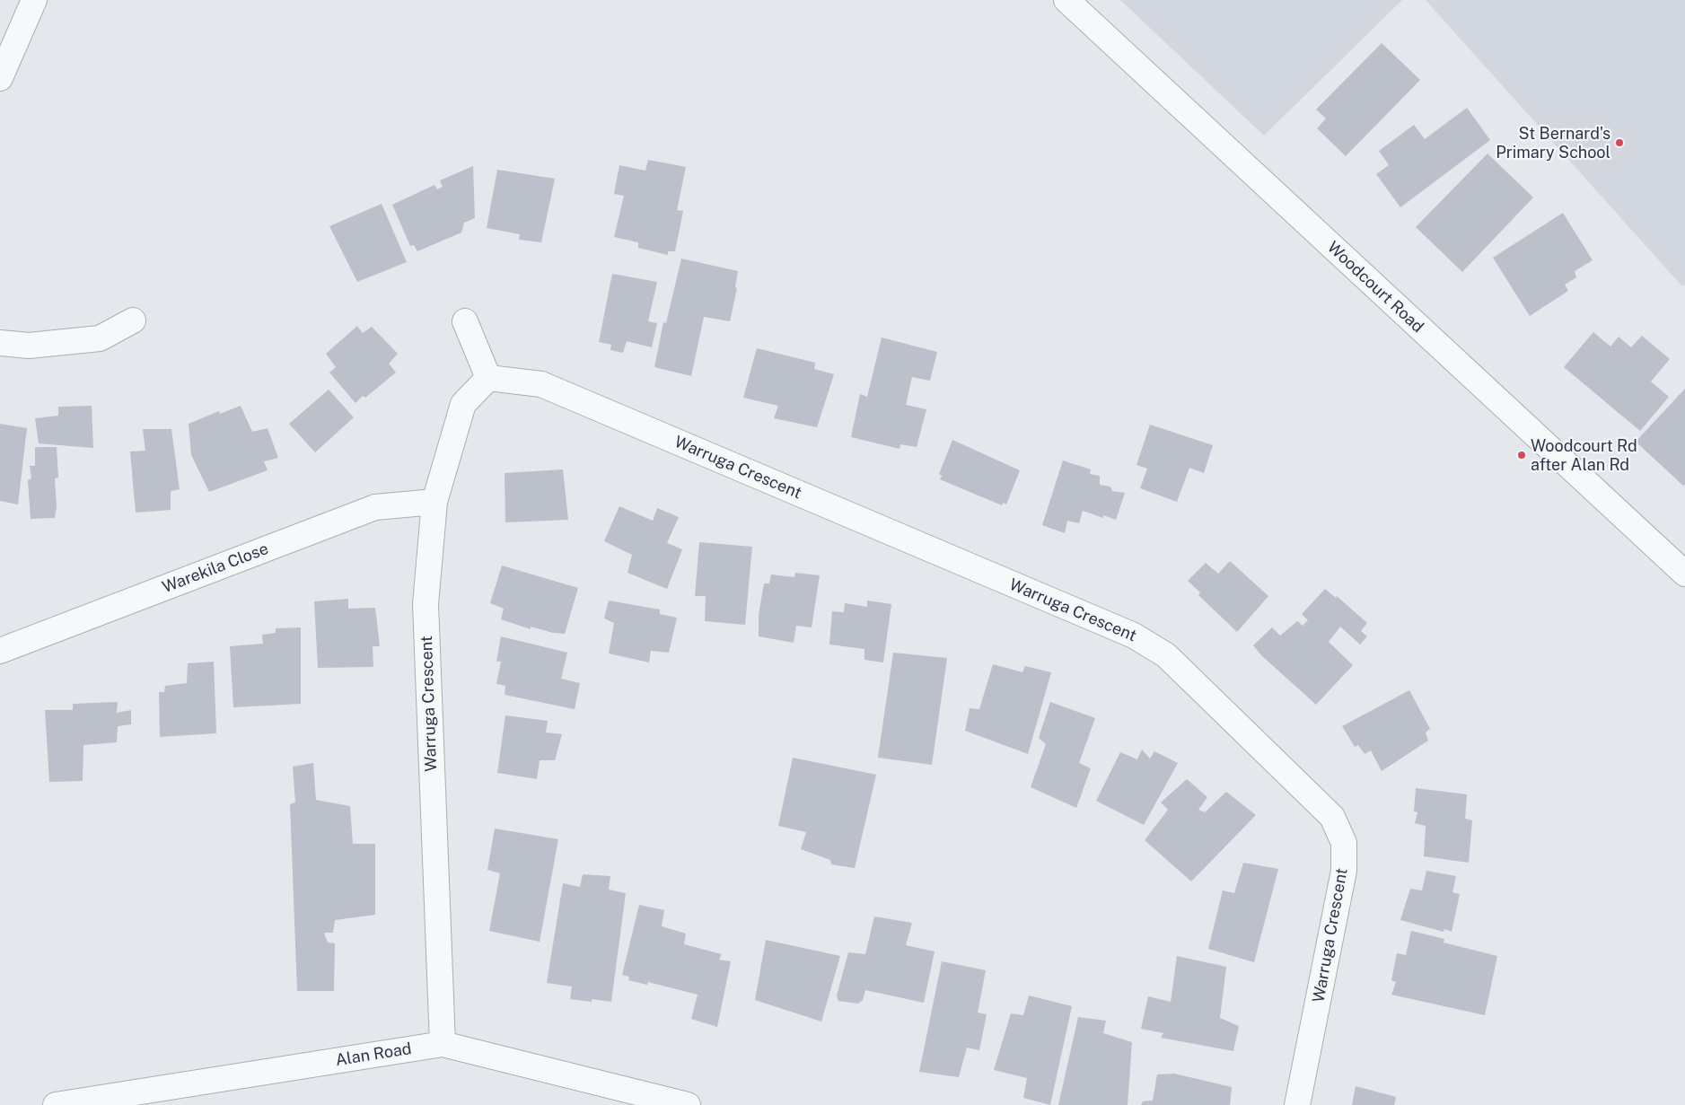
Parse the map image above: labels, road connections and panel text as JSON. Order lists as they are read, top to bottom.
{
  "streets": {
    "street": [
      "Woodcourt Road",
      "Warruga Crescent",
      "Warekila Close",
      "Alan Road"
    ]
  },
  "crossings": [
    ["Warruga Crescent", "Warekila Close"],
    ["Warruga Crescent", "Alan Road"]
  ],
  "places": ["St Bernard's Primary School", "Woodcourt Rd after Alan Rd"]
}
